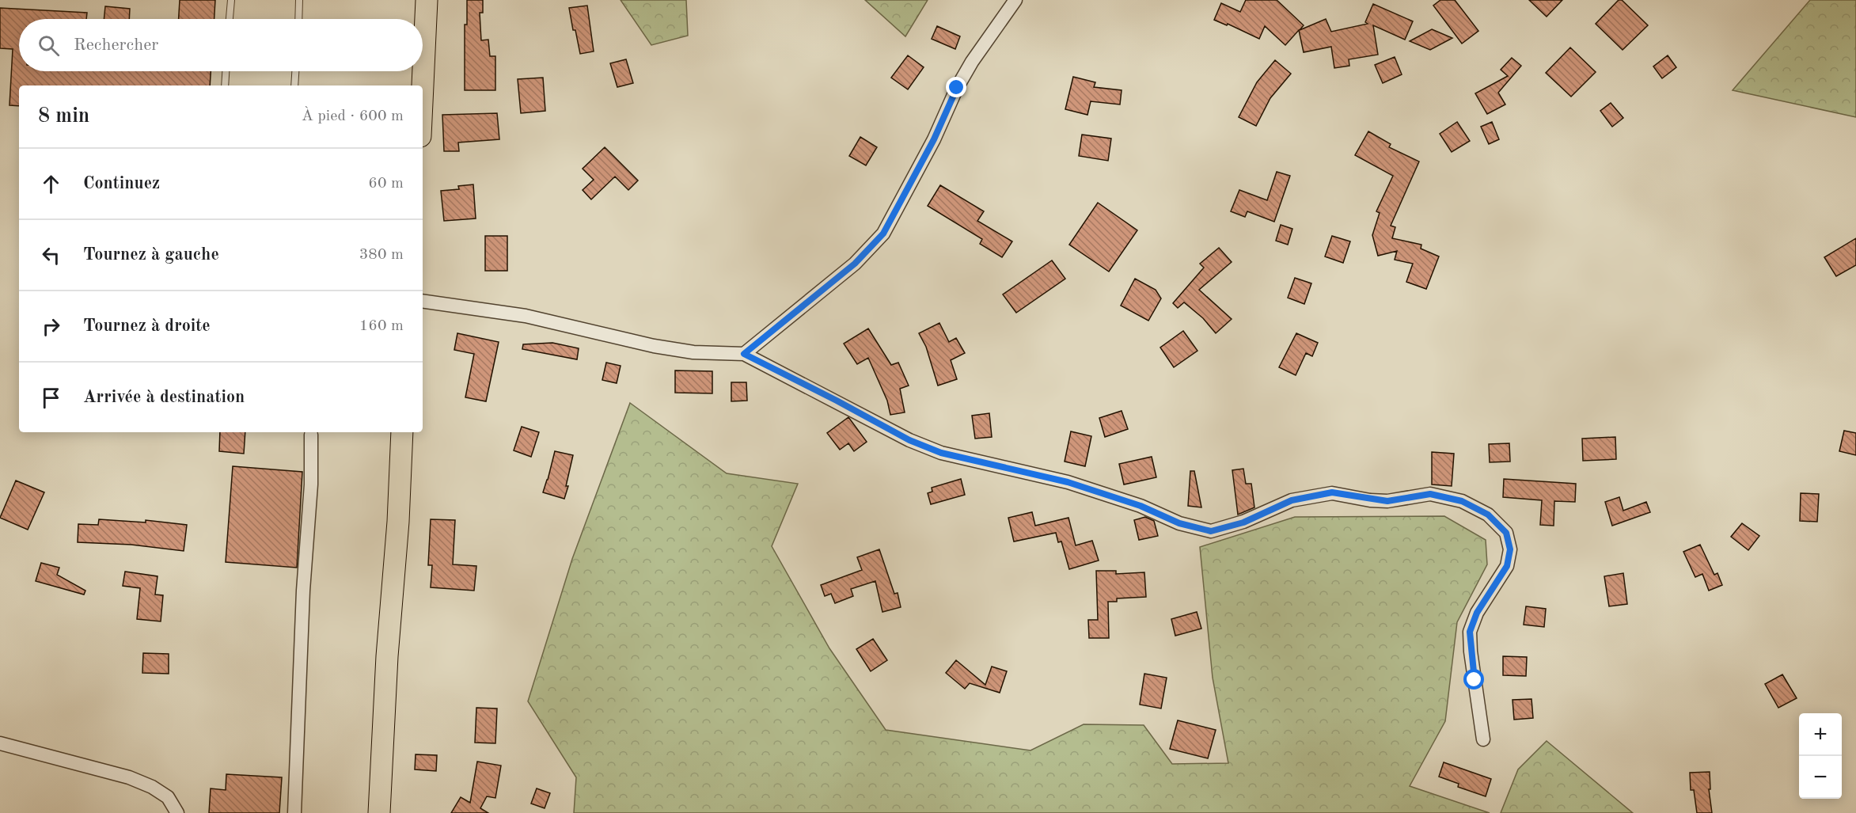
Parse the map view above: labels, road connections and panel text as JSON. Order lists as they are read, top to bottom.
{
  "page": {
    "search": "Rechercher",
    "heading": ["8 min", "À pied · 600 m"],
    "list": [
      ["Continuez", "60 m"],
      ["Tournez à gauche", "380 m"],
      ["Tournez à droite", "160 m"],
      "Arrivée à destination"
    ],
    "map_buttons": ["+", "−"]
  }
}
